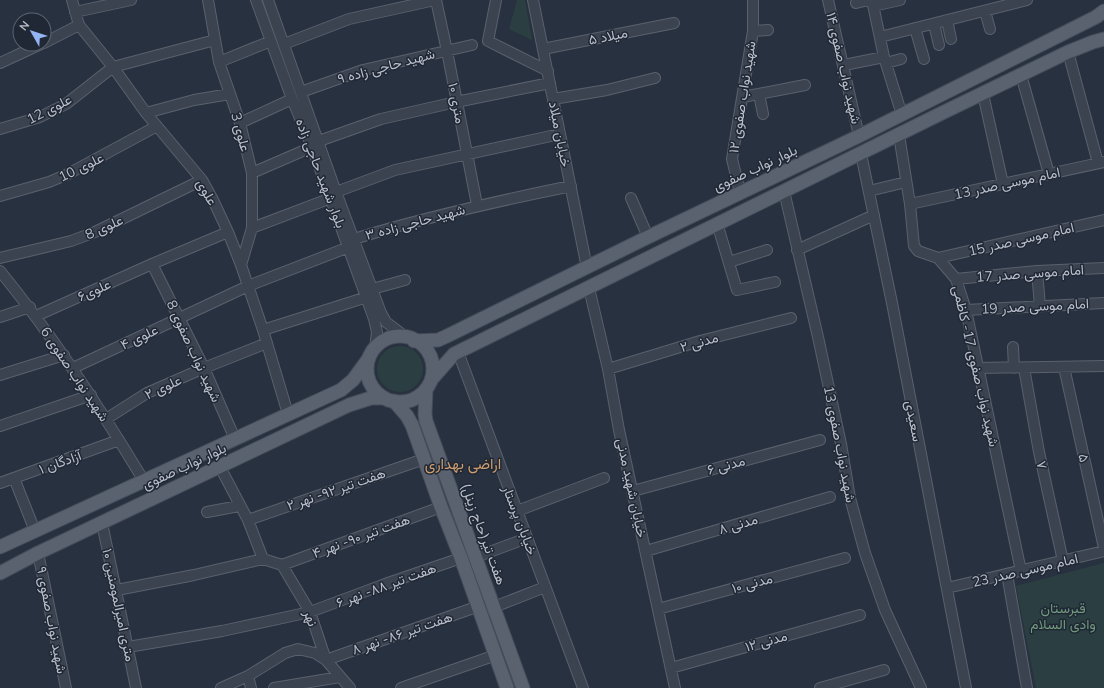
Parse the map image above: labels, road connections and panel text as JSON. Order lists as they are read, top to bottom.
{
  "streets": {
    "main road": ["بلوار نواب صفوی", "هفت تیر(حاج زینل)"],
    "street": [
      "میلاد ۵",
      "شهید حاجی زاده ۹",
      "شهید نواب صفوی ۱۴",
      "شهید نواب صفوی ۱۲",
      "۱۰ متری",
      "علوی 12",
      "علوی 3",
      "خیابان میلاد",
      "علوی 10",
      "بلوار شهید حاجی زاده",
      "امام موسی صدر 13",
      "علوی",
      "شهید حاجی زاده ۳",
      "علوی 8",
      "امام موسی صدر 15",
      "امام موسی صدر 17",
      "علوی۶",
      "امام موسی صدر 19",
      "علوی ۴",
      "مدنی ۲",
      "شهید نواب صفوی 8",
      "شهید نواب صفوی 17- کاظمی",
      "شهید نواب صفوی 6",
      "علوی ۲",
      "سعیدی",
      "شهید نواب صفوی 13",
      "۵",
      "آزادگان ۱",
      "مدنی ۶",
      "۷",
      "خیابان شهید مدنی",
      "هفت تیر ۹۲- نهر ۲",
      "خیابان پرستار",
      "مدنی ۸",
      "هفت تیر ۹۰- نهر ۴",
      "امام موسی صدر 23",
      "مدنی ۱۰",
      "هفت تیر ۸۸- نهر ۶",
      "۱۰ متری امیرالمومنین",
      "نهر",
      "شهید نواب صفوی ۹",
      "هفت تیر ۸۶- نهر ۸",
      "مدنی ۱۲"
    ]
  },
  "crossings": [
    ["میلاد ۵", "خیابان میلاد"],
    ["شهید حاجی زاده ۹", "۱۰ متری"],
    ["شهید حاجی زاده ۹", "بلوار شهید حاجی زاده"],
    ["شهید نواب صفوی ۱۴", "بلوار نواب صفوی"],
    ["شهید نواب صفوی ۱۲", "بلوار نواب صفوی"],
    ["۱۰ متری", "شهید حاجی زاده ۳"],
    ["علوی 12", "علوی"],
    ["علوی 3", "علوی"],
    ["خیابان میلاد", "بلوار نواب صفوی"],
    ["خیابان میلاد", "شهید حاجی زاده ۳"],
    ["علوی 10", "علوی"],
    ["بلوار نواب صفوی", "بلوار شهید حاجی زاده"],
    ["بلوار نواب صفوی", "علوی"],
    ["بلوار نواب صفوی", "شهید نواب صفوی 8"],
    ["بلوار نواب صفوی", "شهید نواب صفوی 6"],
    ["بلوار نواب صفوی", "هفت تیر(حاج زینل)"],
    ["بلوار نواب صفوی", "۱۰ متری امیرالمومنین"],
    ["بلوار نواب صفوی", "شهید نواب صفوی ۹"],
    ["بلوار شهید حاجی زاده", "شهید حاجی زاده ۳"],
    ["بلوار شهید حاجی زاده", "هفت تیر(حاج زینل)"],
    ["امام موسی صدر 13", "شهید نواب صفوی 17- کاظمی"],
    ["علوی", "شهید حاجی زاده ۳"],
    ["علوی", "علوی 8"],
    ["علوی", "علوی۶"],
    ["علوی", "علوی ۴"],
    ["علوی", "علوی ۲"],
    ["شهید حاجی زاده ۳", "علوی ۴"],
    ["امام موسی صدر 15", "شهید نواب صفوی 17- کاظمی"],
    ["امام موسی صدر 17", "شهید نواب صفوی 17- کاظمی"],
    ["علوی۶", "شهید نواب صفوی 8"],
    ["علوی۶", "شهید نواب صفوی 6"],
    ["امام موسی صدر 19", "شهید نواب صفوی 17- کاظمی"],
    ["علوی ۴", "شهید نواب صفوی 8"],
    ["علوی ۴", "شهید نواب صفوی 6"],
    ["مدنی ۲", "خیابان شهید مدنی"],
    ["شهید نواب صفوی 8", "علوی ۲"],
    ["شهید نواب صفوی 17- کاظمی", "امام موسی صدر 23"],
    ["شهید نواب صفوی 6", "علوی ۲"],
    ["شهید نواب صفوی 6", "آزادگان ۱"],
    ["سعیدی", "امام موسی صدر 23"],
    ["مدنی ۶", "خیابان شهید مدنی"],
    ["۷", "امام موسی صدر 23"],
    ["خیابان شهید مدنی", "مدنی ۸"],
    ["خیابان شهید مدنی", "مدنی ۱۰"],
    ["خیابان شهید مدنی", "مدنی ۱۲"],
    ["هفت تیر ۹۰- نهر ۴", "نهر"],
    ["هفت تیر ۸۸- نهر ۶", "۱۰ متری امیرالمومنین"],
    ["هفت تیر ۸۸- نهر ۶", "نهر"],
    ["نهر", "هفت تیر ۸۶- نهر ۸"]
  ],
  "districts": ["اراضی بهداری"],
  "parks": ["قبرستان وادی السلام"],
  "north": "top left"
}
